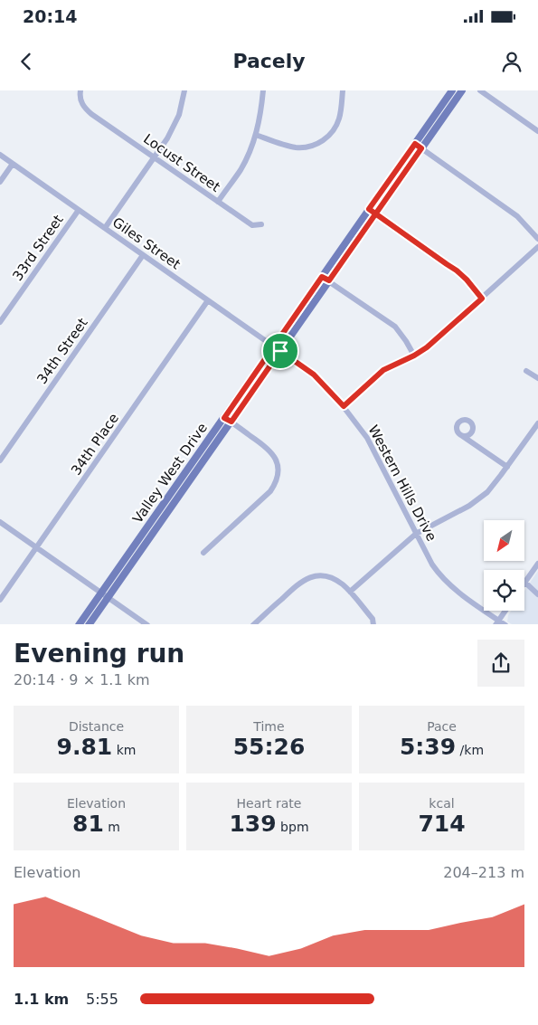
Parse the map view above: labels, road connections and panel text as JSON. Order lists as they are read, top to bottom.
{
  "streets": {
    "main road": ["Valley West Drive"],
    "street": [
      "Locust Street",
      "Giles Street",
      "33rd Street",
      "34th Street",
      "34th Place",
      "Western Hills Drive"
    ]
  },
  "crossings": [
    ["Giles Street", "33rd Street"],
    ["Giles Street", "34th Street"],
    ["Giles Street", "34th Place"],
    ["Giles Street", "Valley West Drive"],
    ["Giles Street", "Western Hills Drive"],
    ["Valley West Drive", "Western Hills Drive"]
  ],
  "north": "bottom left",
  "page": {
    "status": "20:14",
    "header": "Pacely",
    "heading": ["Evening run", "20:14 · 9 × 1.1 km"],
    "stats": [
      ["Distance", "9.81 km"],
      ["Time", "55:26"],
      ["Pace", "5:39 /km"],
      ["Elevation", "81 m"],
      ["Heart rate", "139 bpm"],
      ["kcal", "714"]
    ],
    "chart": ["Elevation", "204–213 m"],
    "list": [
      {
        "name": "1.1 km",
        "note": "5:55"
      }
    ]
  }
}
